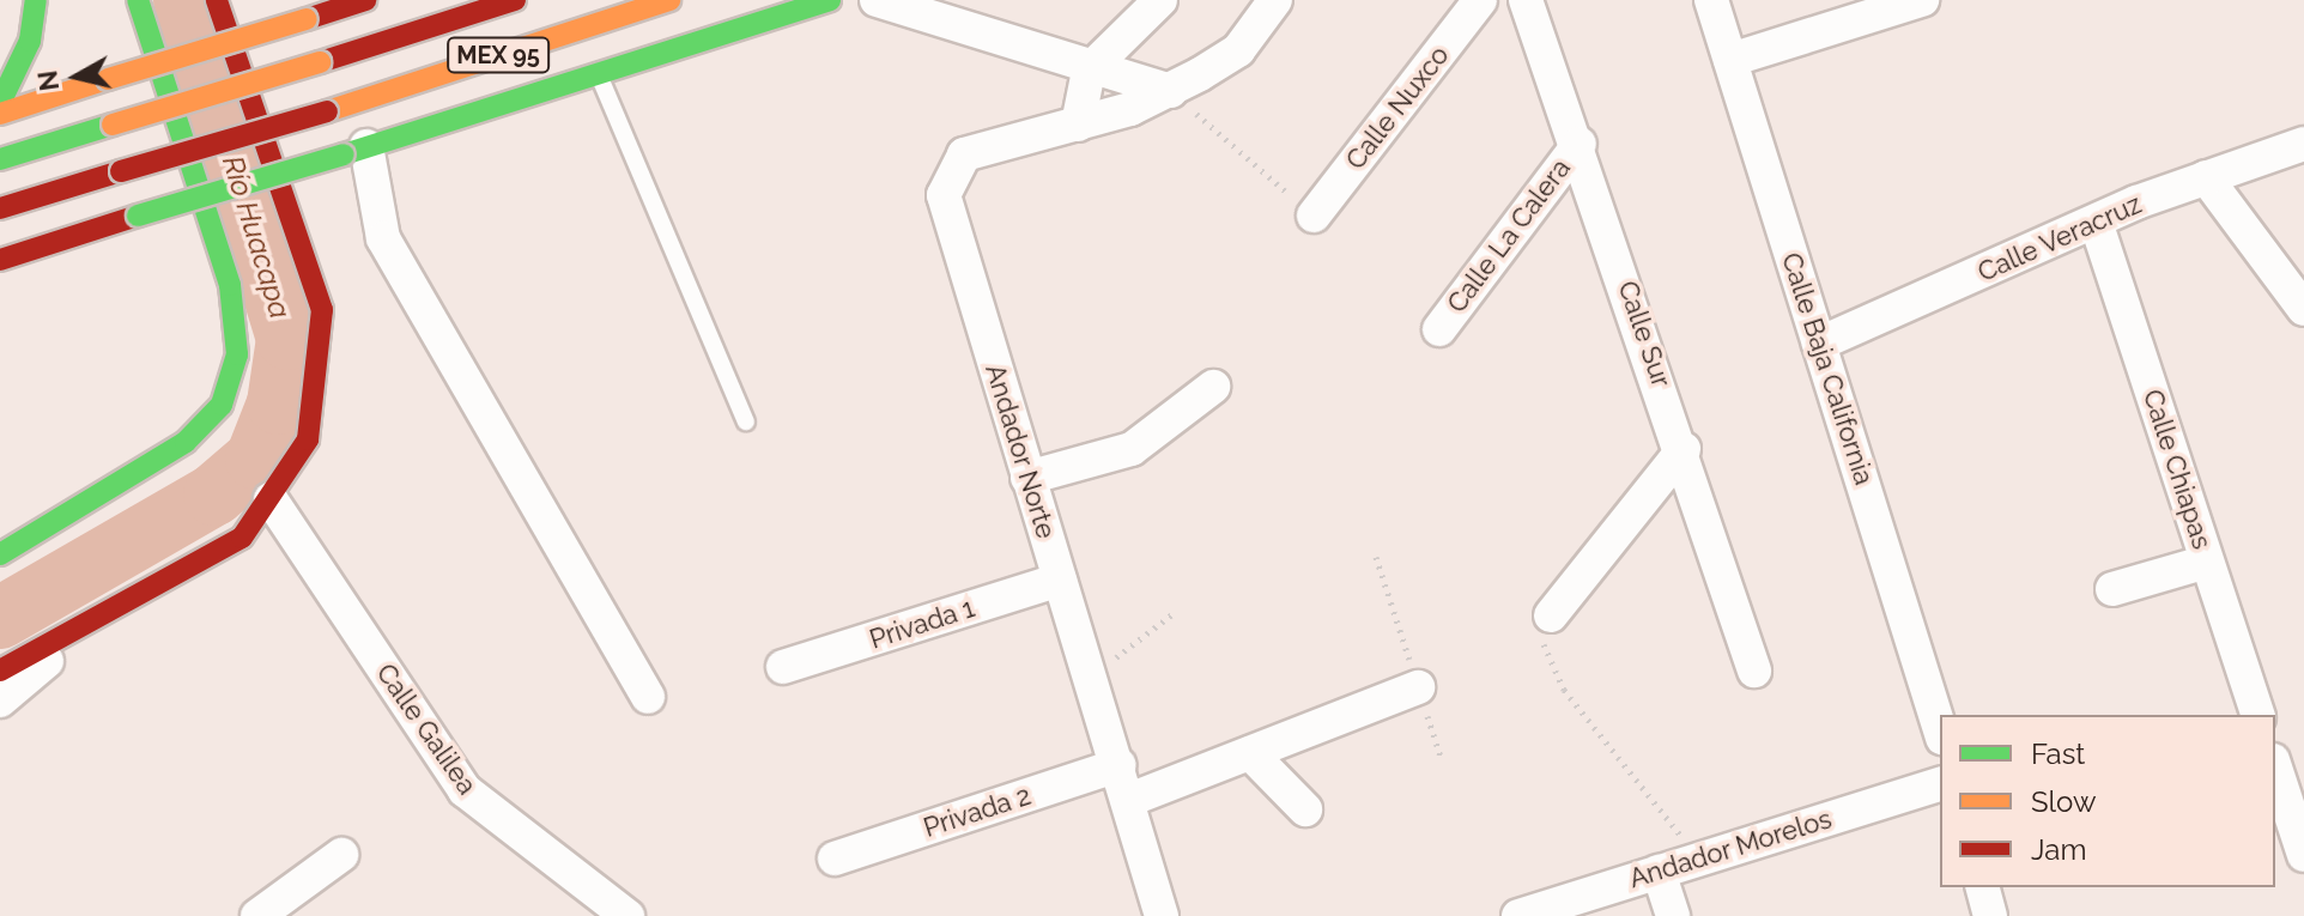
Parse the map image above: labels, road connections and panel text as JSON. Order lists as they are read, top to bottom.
{
  "streets": {
    "main road": ["MEX 95"],
    "street": [
      "Calle Nuxco",
      "Calle La Calera",
      "Calle Veracruz",
      "Calle Sur",
      "Calle Baja California",
      "Andador Norte",
      "Calle Chiapas",
      "Privada 1",
      "Calle Galilea",
      "Privada 2",
      "Andador Morelos"
    ]
  },
  "crossings": [
    ["Calle La Calera", "Calle Sur"],
    ["Calle Veracruz", "Calle Baja California"],
    ["Calle Veracruz", "Calle Chiapas"],
    ["Andador Norte", "Privada 1"],
    ["Andador Norte", "Privada 2"]
  ],
  "water": ["Río Huacapa"],
  "legend": ["Fast", "Slow", "Jam"],
  "north": "left"
}
